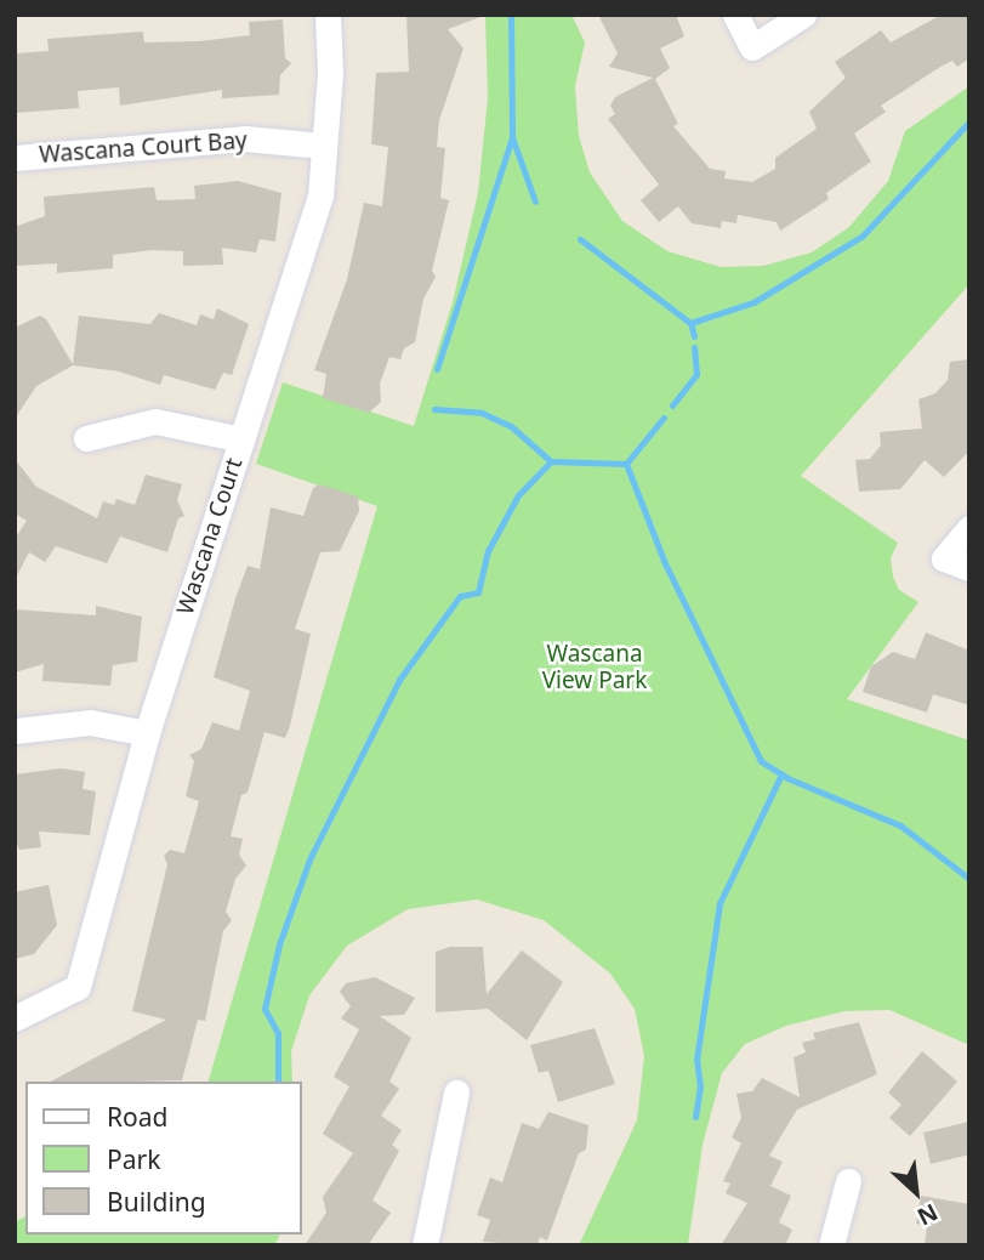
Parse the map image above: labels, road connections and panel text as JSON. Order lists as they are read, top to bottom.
{
  "streets": {
    "street": ["Wascana Court Bay", "Wascana Court"]
  },
  "crossings": [
    ["Wascana Court Bay", "Wascana Court"]
  ],
  "parks": ["Wascana View Park"],
  "legend": ["Road", "Park", "Building"],
  "north": "bottom right"
}
